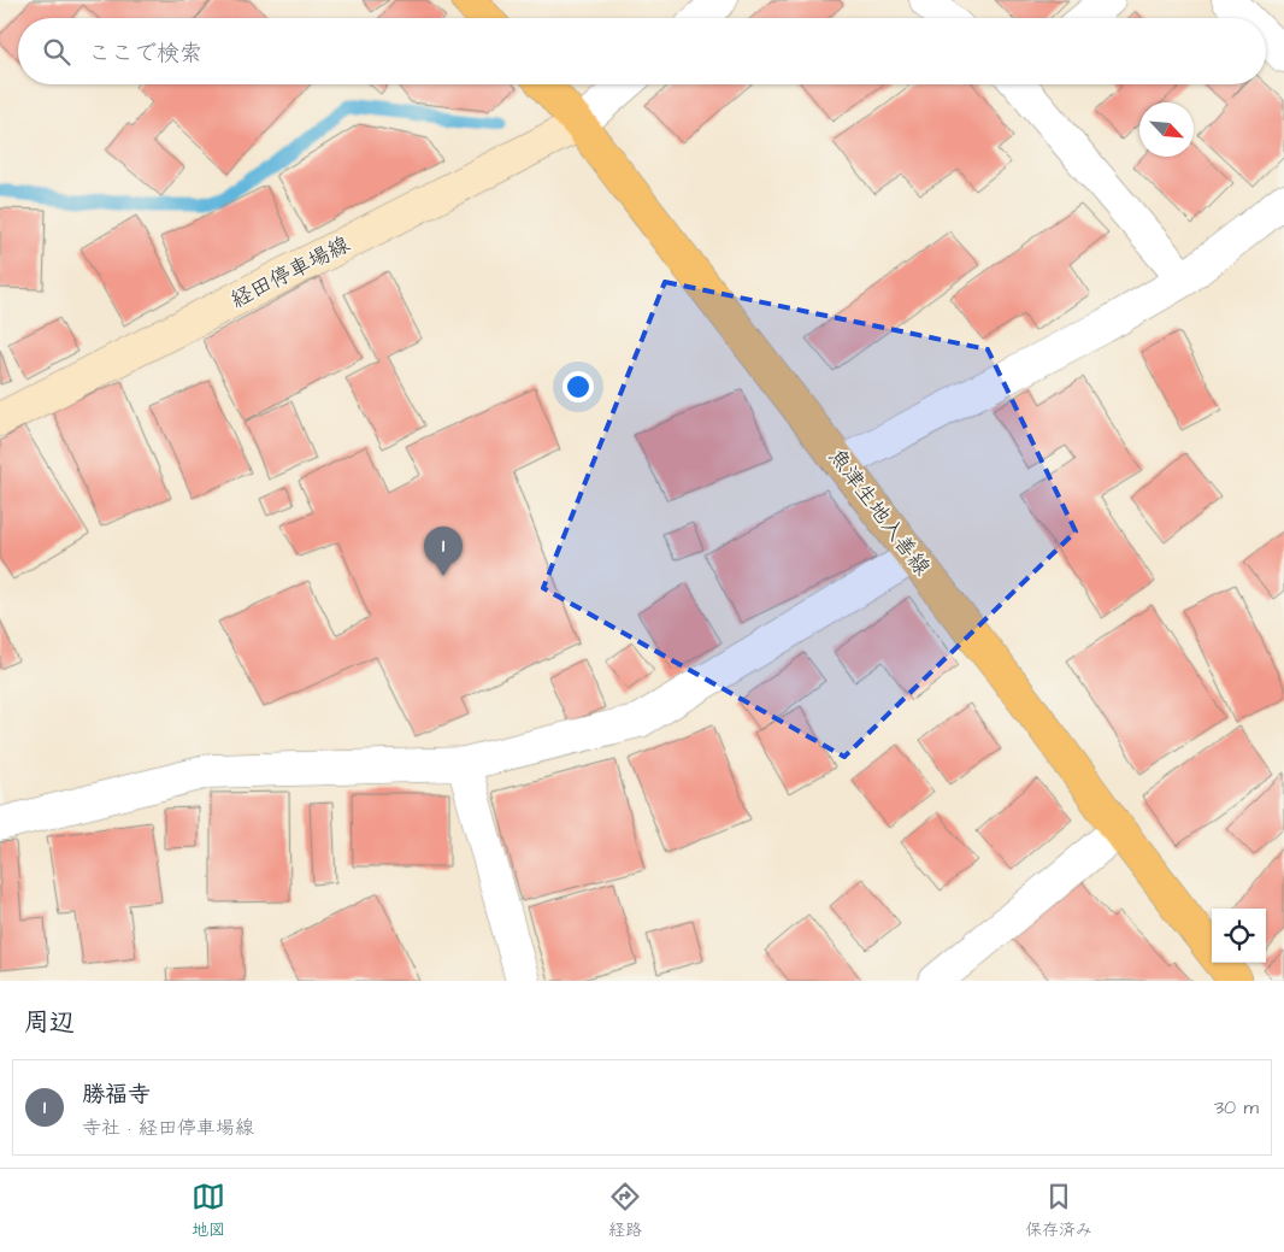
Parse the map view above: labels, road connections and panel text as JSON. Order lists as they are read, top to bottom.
{
  "streets": {
    "main road": ["経田停車場線", "魚津生地入善線"]
  },
  "crossings": [
    ["経田停車場線", "魚津生地入善線"]
  ],
  "north": "bottom right",
  "page": {
    "search": "ここで検索",
    "pins": "1",
    "heading": "周辺",
    "list": [
      {
        "mark": "1",
        "name": "勝福寺",
        "note": "寺社 · 経田停車場線",
        "value": "30 m"
      }
    ],
    "nav": ["地図", "経路", "保存済み"]
  }
}
